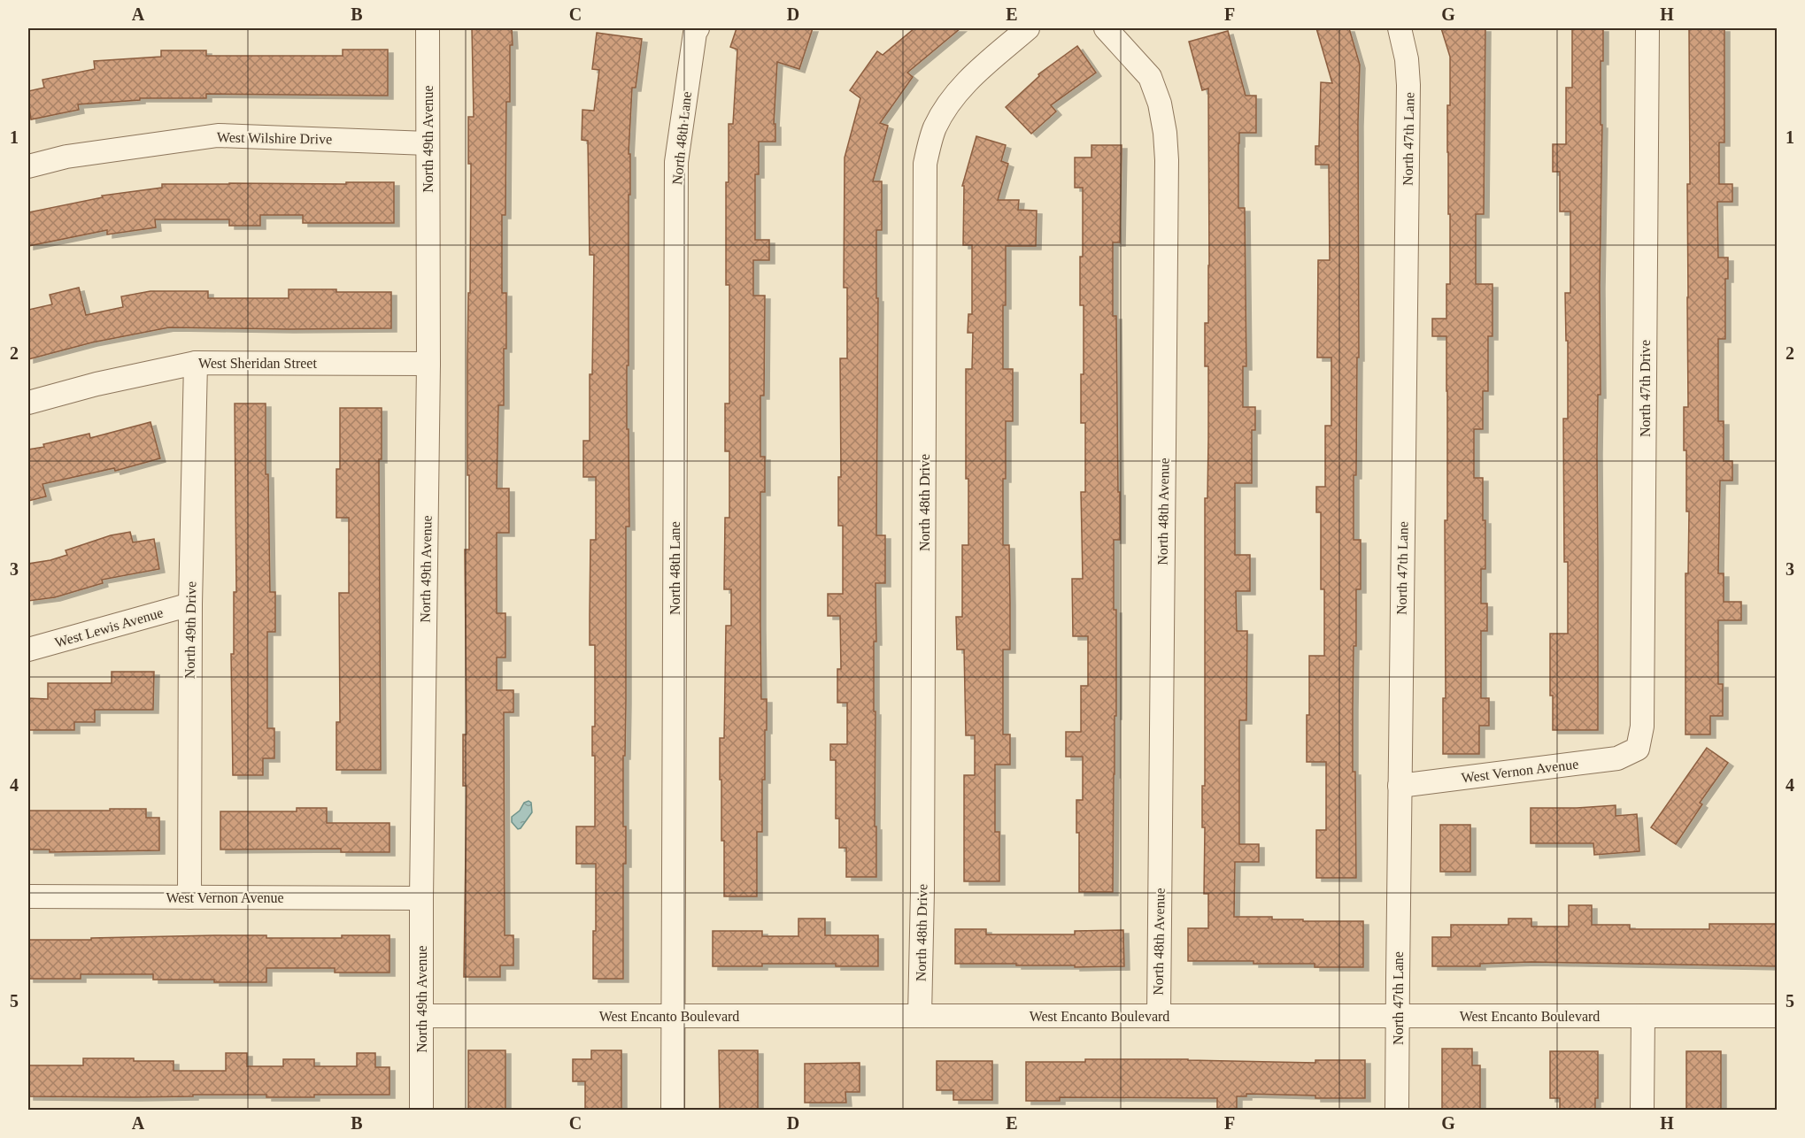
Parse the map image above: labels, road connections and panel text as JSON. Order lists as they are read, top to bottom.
{
  "streets": {
    "street": [
      "West Wilshire Drive",
      "North 48th Lane",
      "North 49th Avenue",
      "North 47th Lane",
      "West Sheridan Street",
      "North 47th Drive",
      "North 48th Drive",
      "North 48th Avenue",
      "West Lewis Avenue",
      "North 49th Drive",
      "West Vernon Avenue",
      "West Encanto Boulevard"
    ]
  },
  "crossings": [
    ["West Wilshire Drive", "North 49th Avenue"],
    ["North 48th Lane", "West Encanto Boulevard"],
    ["North 49th Avenue", "West Sheridan Street"],
    ["North 49th Avenue", "West Vernon Avenue"],
    ["North 49th Avenue", "West Encanto Boulevard"],
    ["North 47th Lane", "West Vernon Avenue"],
    ["North 47th Lane", "West Encanto Boulevard"],
    ["West Sheridan Street", "North 49th Drive"],
    ["North 47th Drive", "West Vernon Avenue"],
    ["North 48th Drive", "West Encanto Boulevard"],
    ["North 48th Avenue", "West Encanto Boulevard"],
    ["West Lewis Avenue", "North 49th Drive"],
    ["North 49th Drive", "West Vernon Avenue"]
  ],
  "grid": {
    "columns": [
      "A",
      "B",
      "C",
      "D",
      "E",
      "F",
      "G",
      "H"
    ],
    "rows": [
      "1",
      "2",
      "3",
      "4",
      "5"
    ]
  }
}
